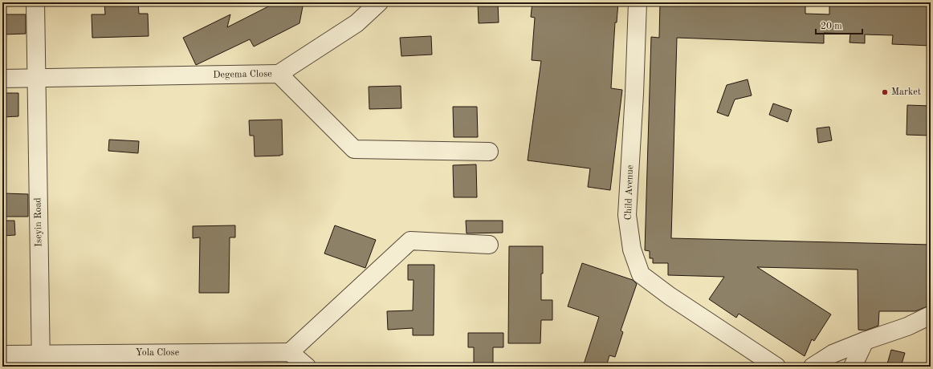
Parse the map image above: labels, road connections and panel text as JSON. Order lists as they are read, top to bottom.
{
  "streets": {
    "street": [
      "Degema Close",
      "Child Avenue",
      "Iseyin Road",
      "Yola Close"
    ]
  },
  "crossings": [
    ["Degema Close", "Iseyin Road"],
    ["Iseyin Road", "Yola Close"]
  ],
  "places": ["Market"],
  "scale_bar": "20 m"
}
